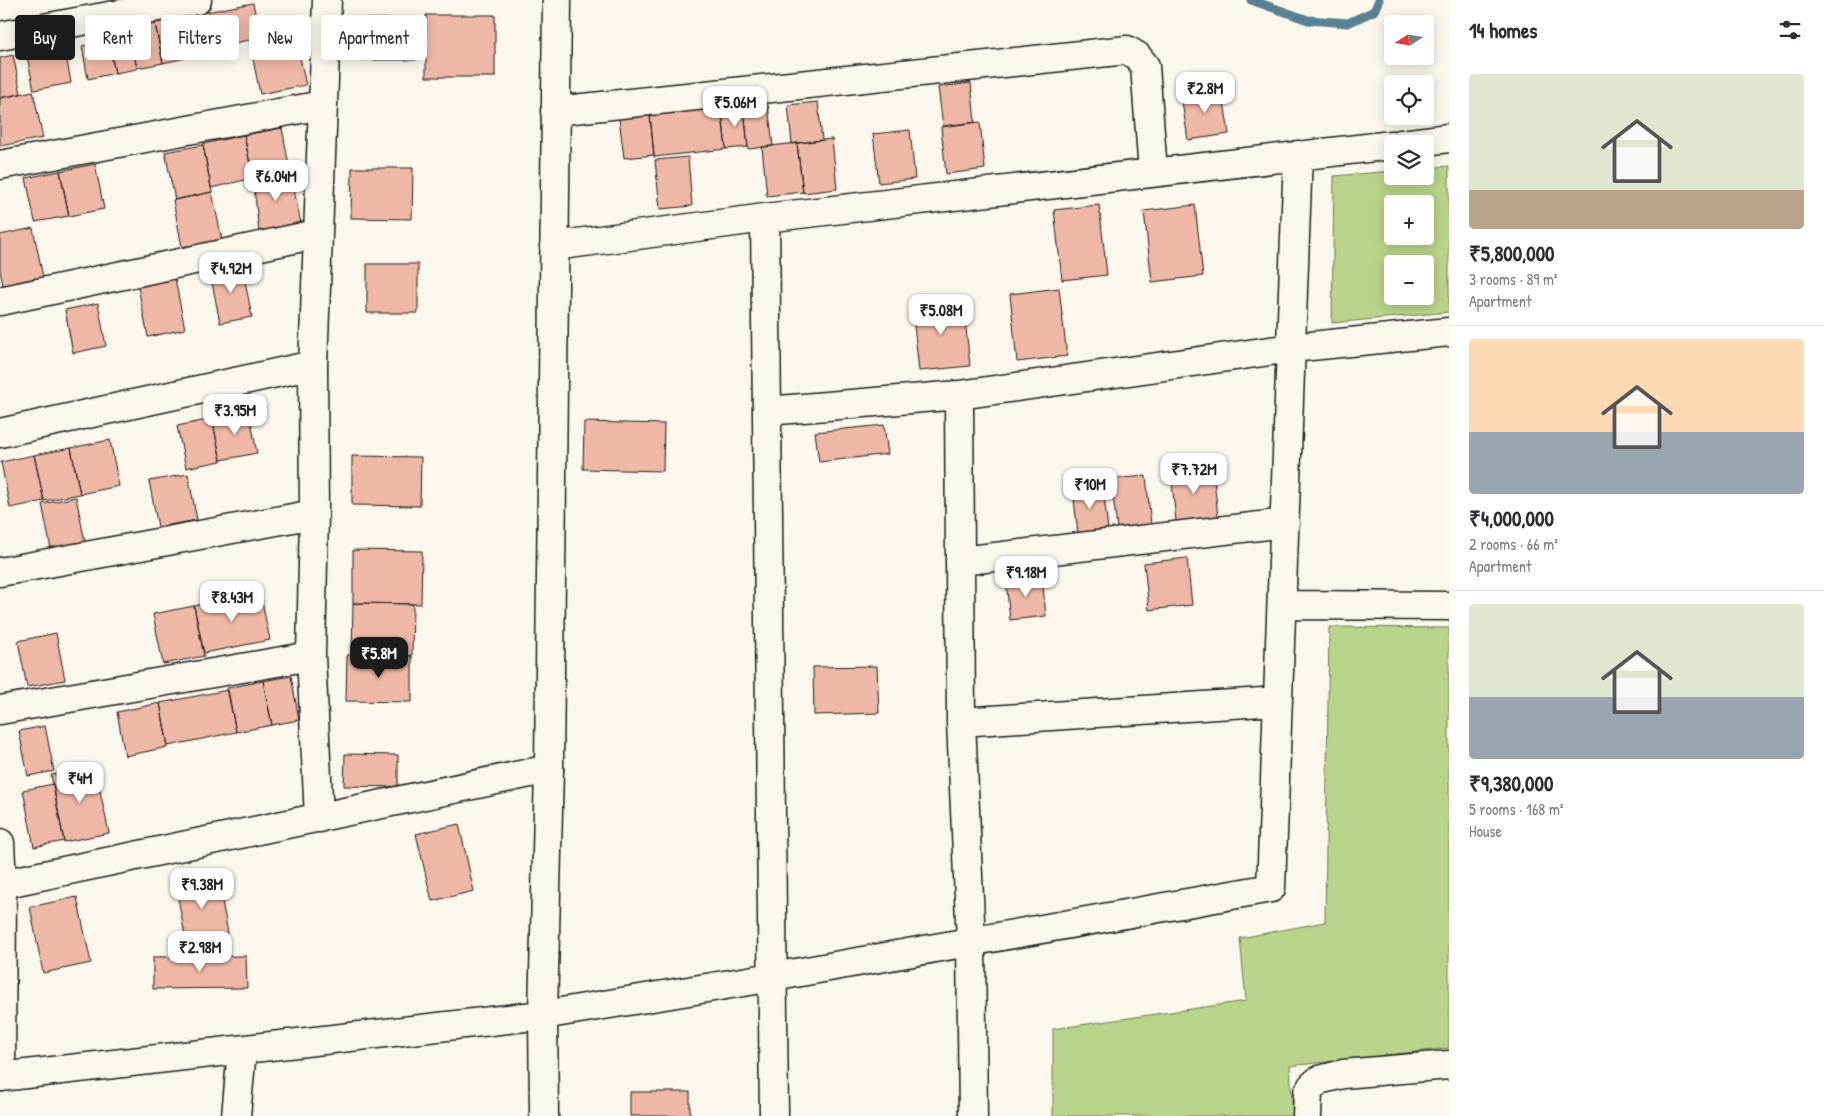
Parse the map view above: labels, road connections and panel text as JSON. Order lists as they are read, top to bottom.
{
  "north": "left",
  "page": {
    "heading": "14 homes",
    "map_buttons": ["+", "−"],
    "chip": [
      "Buy",
      "Rent",
      "Filters",
      "New",
      "Apartment"
    ],
    "list": [
      {
        "name": "₹5,800,000",
        "note": "3 rooms · 89 m² · Apartment"
      },
      {
        "name": "₹4,000,000",
        "note": "2 rooms · 66 m² · Apartment"
      },
      {
        "name": "₹9,380,000",
        "note": "5 rooms · 168 m² · House"
      }
    ],
    "price": [
      "₹2.8M",
      "₹5.06M",
      "₹6.04M",
      "₹4.92M",
      "₹5.08M",
      "₹3.95M",
      "₹7.72M",
      "₹10M",
      "₹9.18M",
      "₹8.43M",
      "₹5.8M",
      "₹4M",
      "₹9.38M",
      "₹2.98M"
    ]
  }
}
